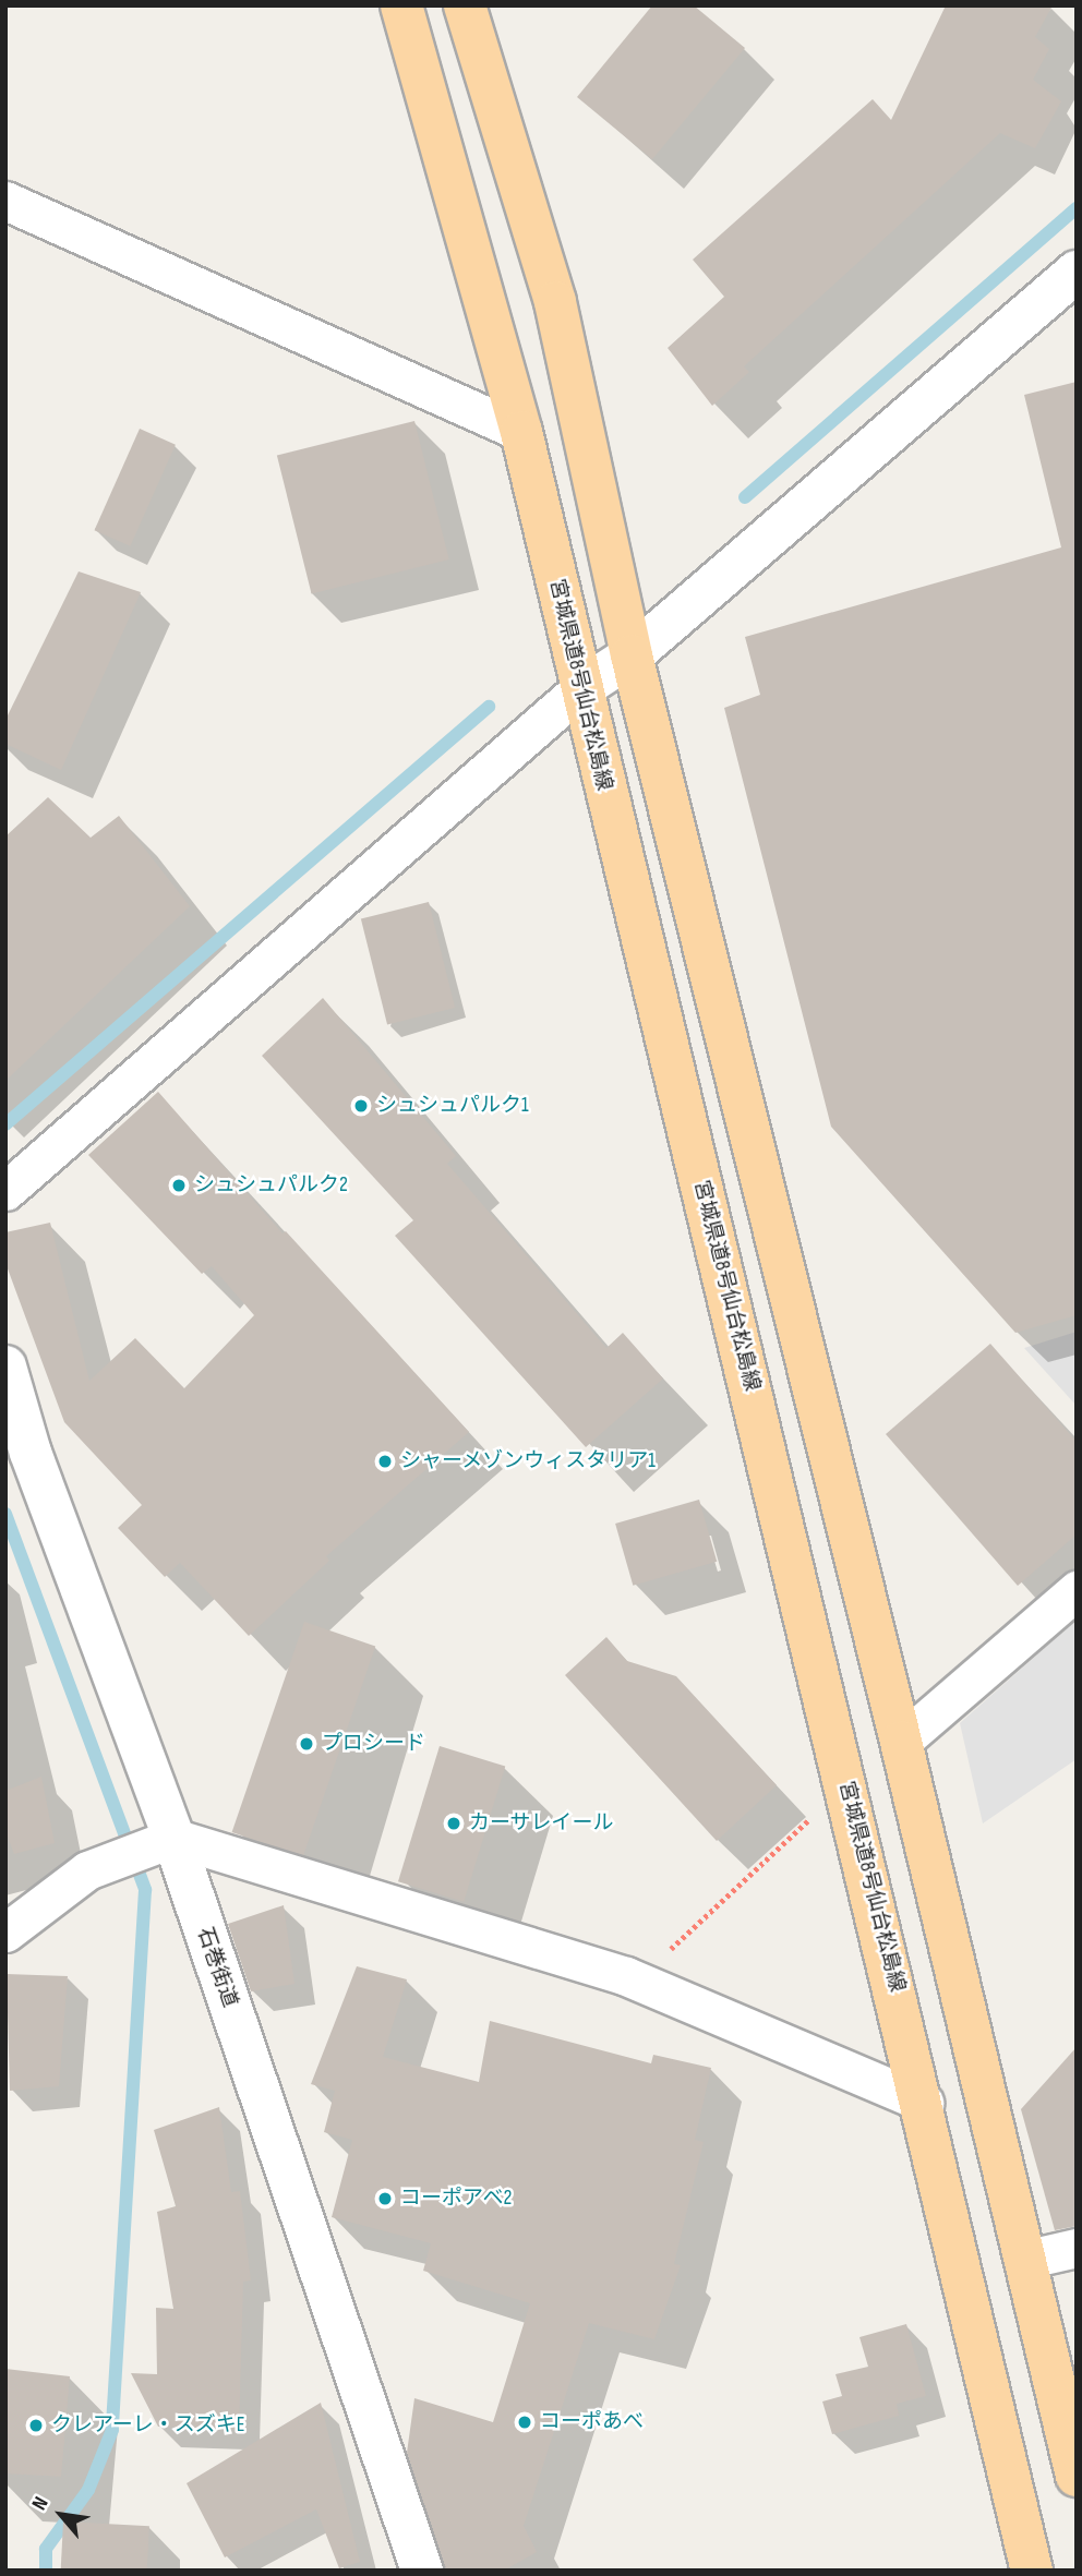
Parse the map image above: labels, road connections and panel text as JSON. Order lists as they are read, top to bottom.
{
  "streets": {
    "main road": ["宮城県道8号仙台松島線"],
    "street": ["石巻街道"]
  },
  "places": [
    "シュシュパルク1",
    "シュシュパルク2",
    "シャーメゾンウィスタリア1",
    "プロシード",
    "カーサレイール",
    "コーポアベ2",
    "コーポあべ",
    "クレアーレ・スズキE"
  ],
  "north": "top left"
}
